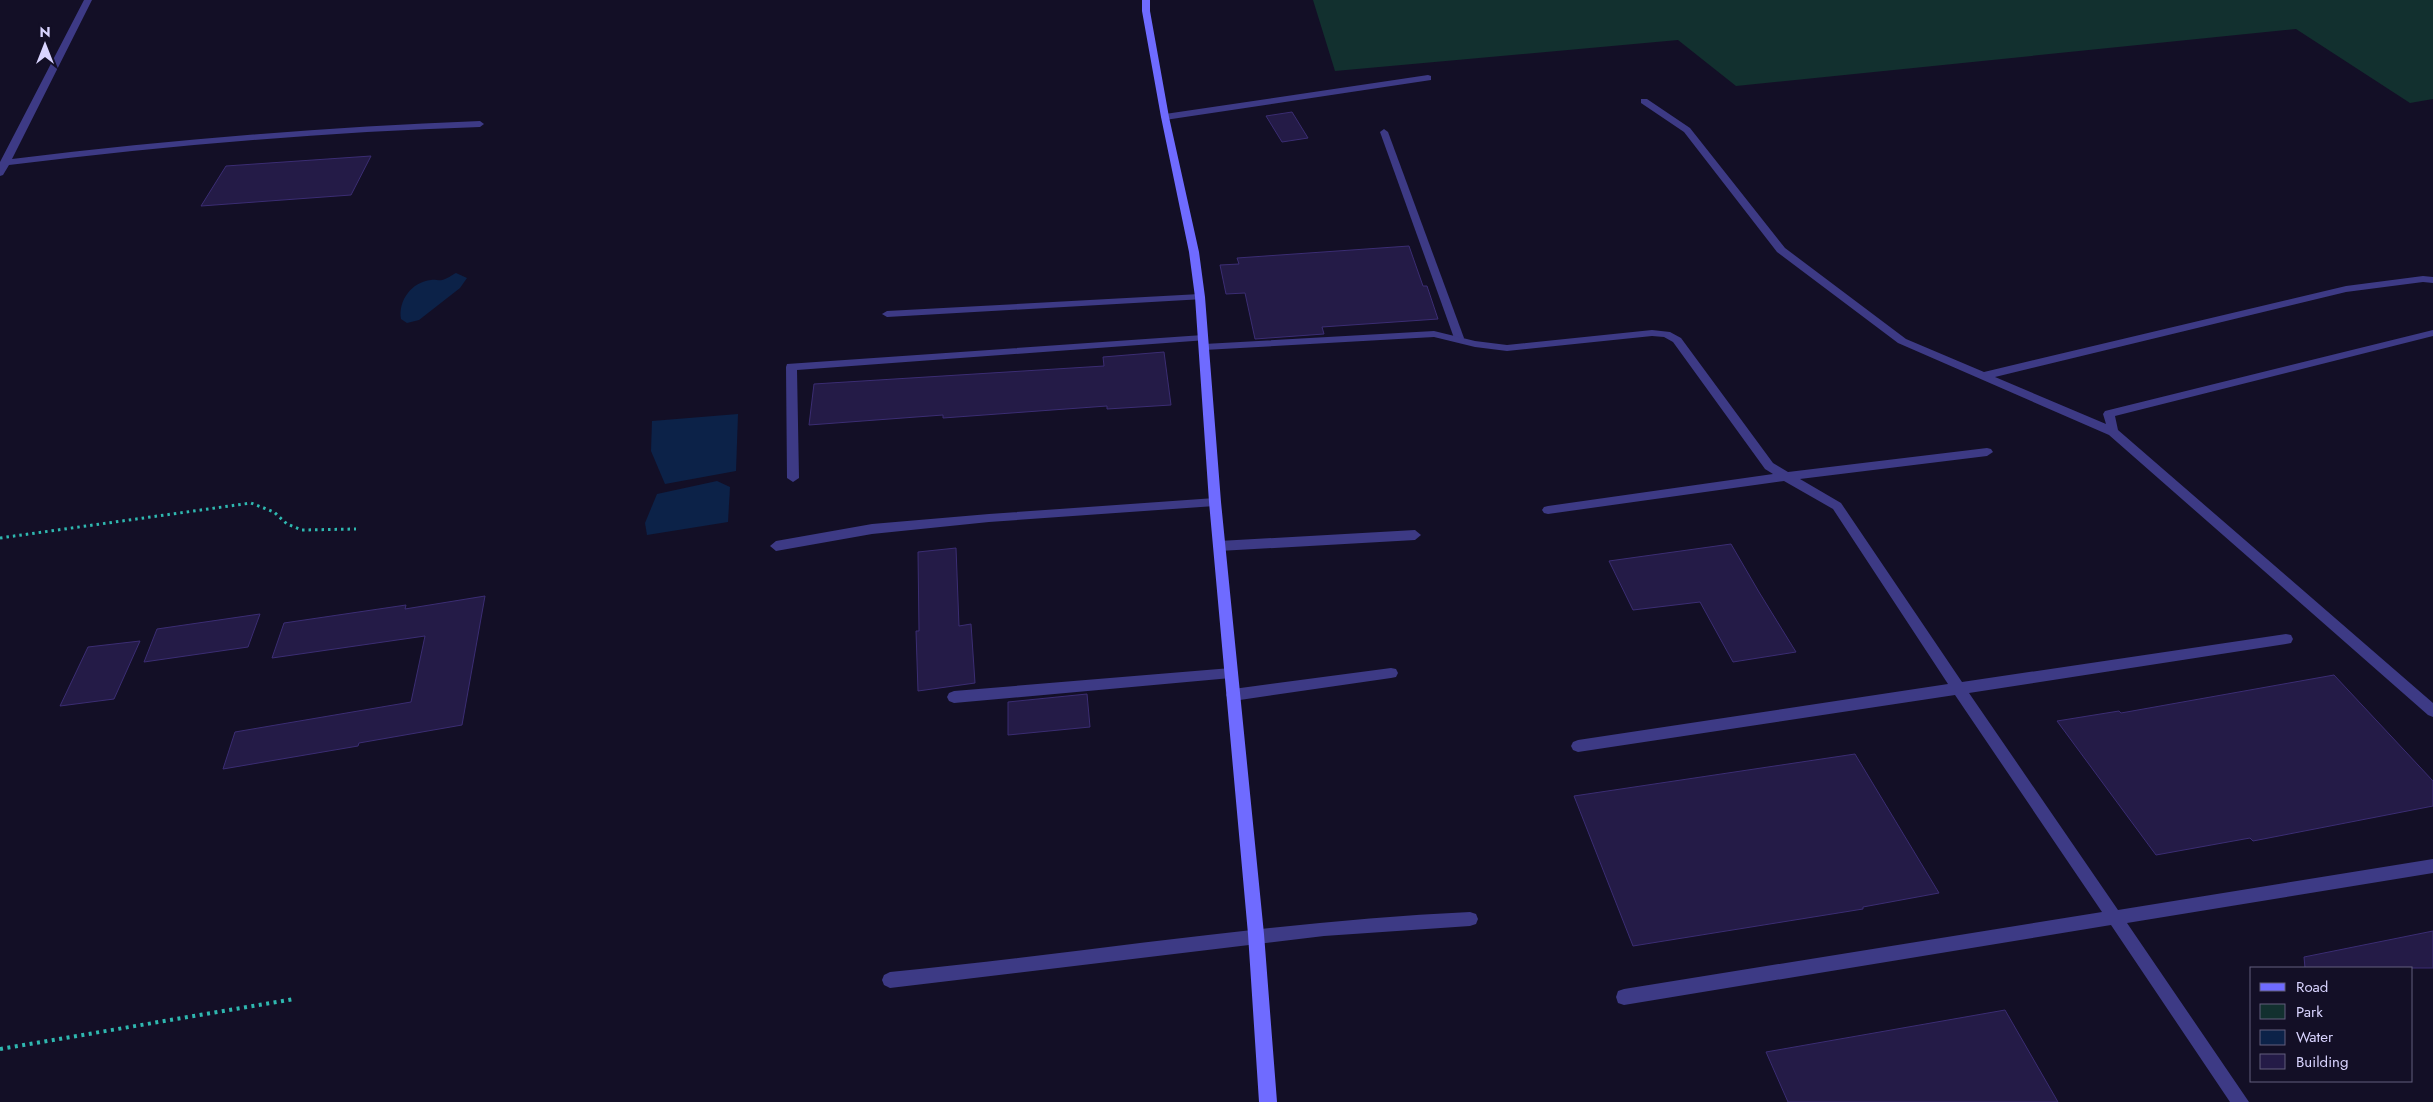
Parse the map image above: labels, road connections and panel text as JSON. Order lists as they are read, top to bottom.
{
  "legend": [
    "Road",
    "Park",
    "Water",
    "Building"
  ],
  "north": "top"
}
